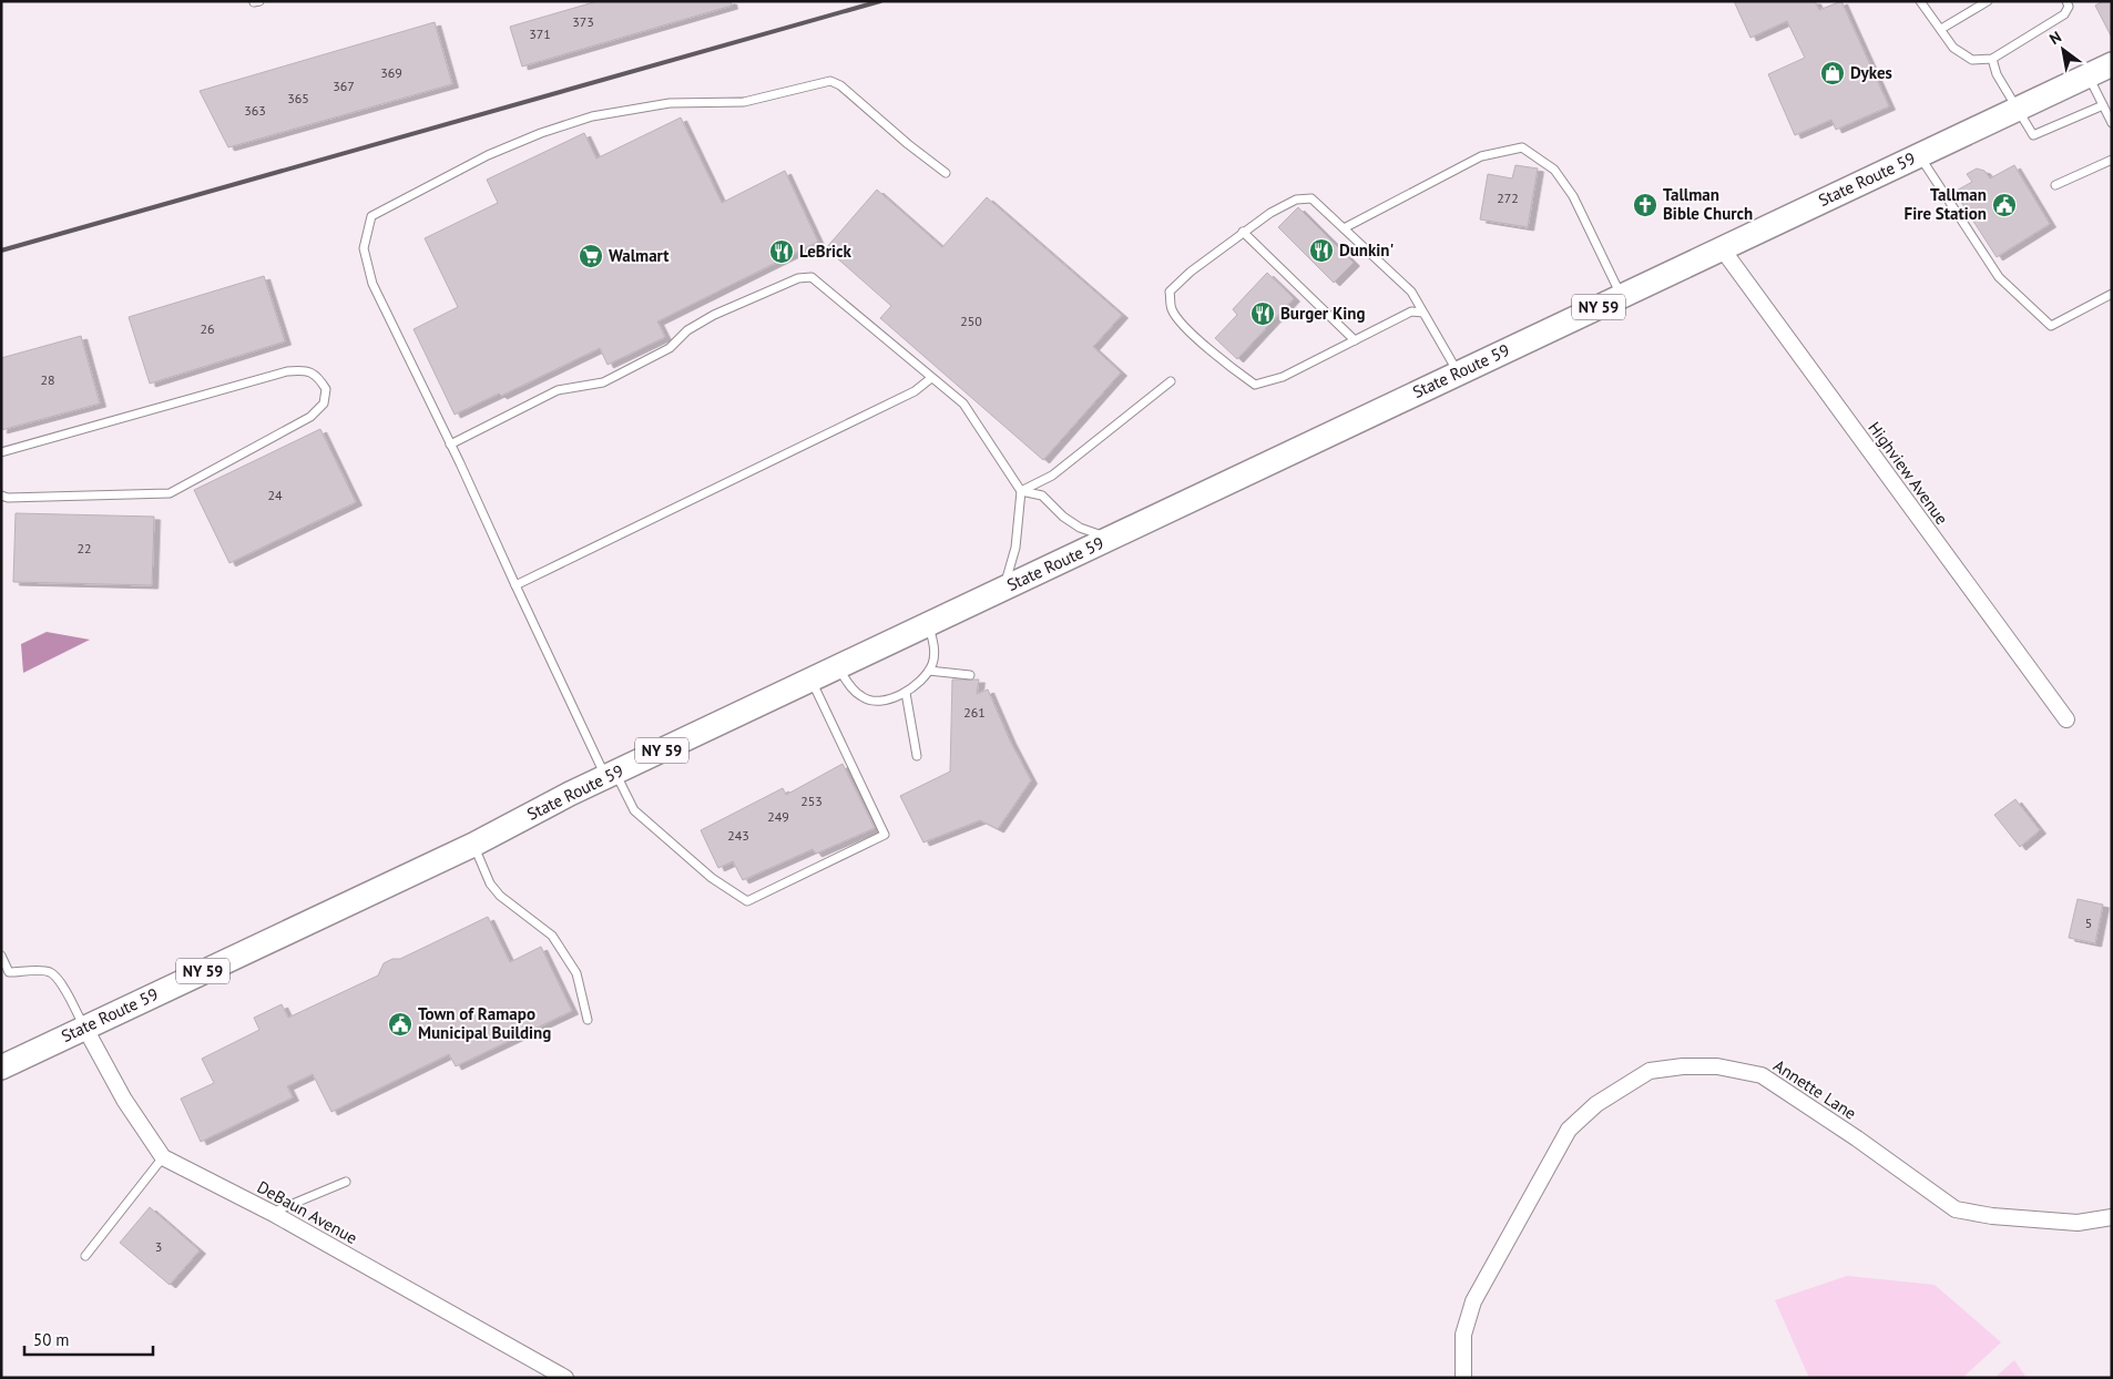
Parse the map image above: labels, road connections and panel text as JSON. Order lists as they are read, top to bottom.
{
  "streets": {
    "main road": ["State Route 59", "NY 59"],
    "street": ["Highview Avenue", "Annette Lane", "DeBaun Avenue"]
  },
  "crossings": [
    ["State Route 59", "Highview Avenue"],
    ["State Route 59", "DeBaun Avenue"]
  ],
  "places": {
    "shop": ["Dykes"],
    "church": ["Tallman Bible Church"],
    "public building": ["Tallman Fire Station", "Town of Ramapo Municipal Building"],
    "restaurant": ["Dunkin'", "LeBrick", "Burger King"],
    "supermarket": ["Walmart"]
  },
  "house_numbers": [
    "373",
    "371",
    "369",
    "367",
    "365",
    "363",
    "272",
    "250",
    "26",
    "28",
    "24",
    "22",
    "261",
    "253",
    "249",
    "243",
    "5",
    "3"
  ],
  "scale_bar": "50 m",
  "north": "top left"
}
